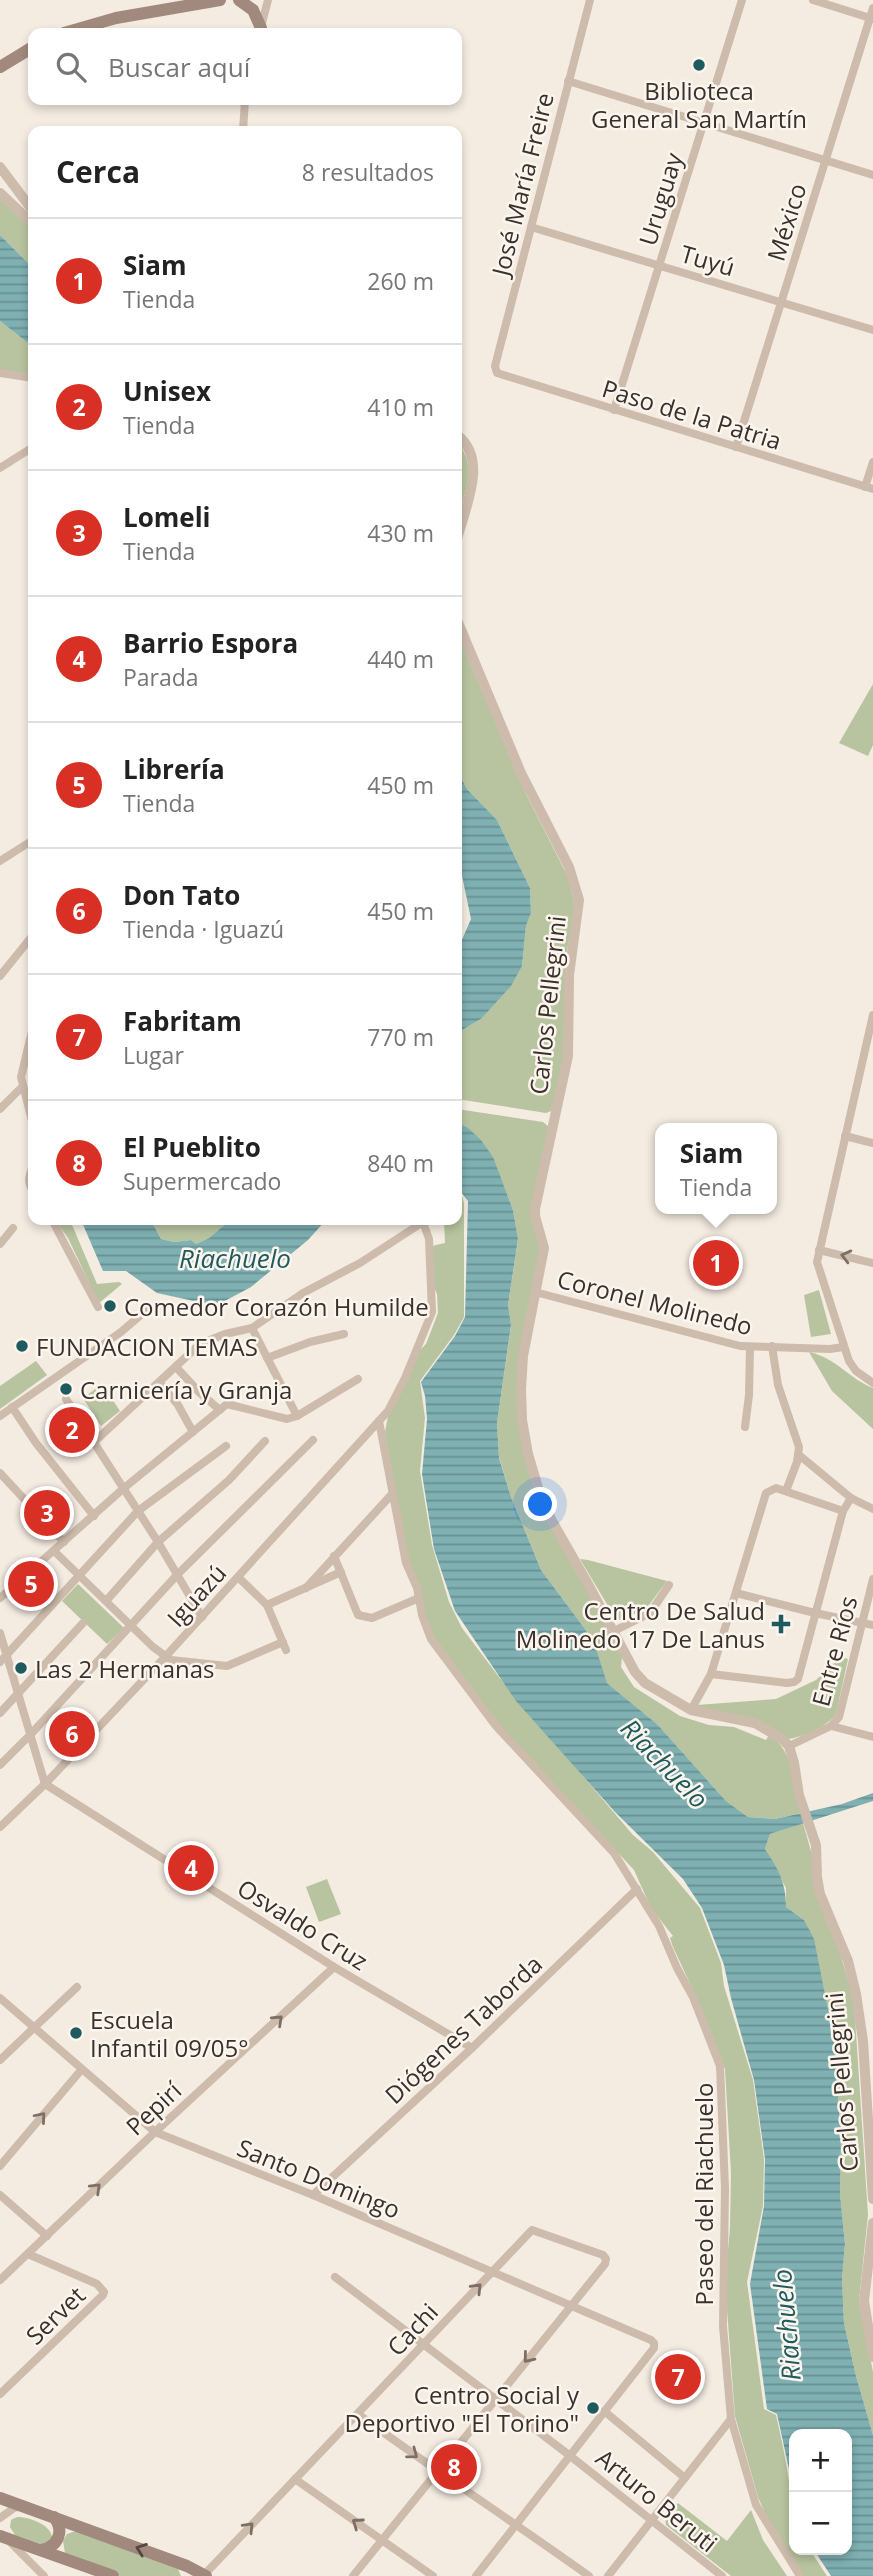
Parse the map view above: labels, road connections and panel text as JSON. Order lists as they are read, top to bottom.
{
  "streets": {
    "street": [
      "José María Freire",
      "Uruguay",
      "México",
      "Tuyú",
      "Paso de la Patria",
      "Carlos Pellegrini",
      "Coronel Molinedo",
      "Iguazú",
      "Entre Ríos",
      "Osvaldo Cruz",
      "Diógenes Taborda",
      "Pepirí",
      "Santo Domingo",
      "Paseo del Riachuelo",
      "Servet",
      "Cachi",
      "Arturo Beruti"
    ]
  },
  "crossings": [
    ["José María Freire", "Tuyú"],
    ["José María Freire", "Paso de la Patria"],
    ["Uruguay", "Tuyú"],
    ["Uruguay", "Paso de la Patria"],
    ["México", "Tuyú"],
    ["México", "Paso de la Patria"],
    ["Carlos Pellegrini", "Coronel Molinedo"],
    ["Carlos Pellegrini", "Entre Ríos"],
    ["Iguazú", "Osvaldo Cruz"],
    ["Iguazú", "Paseo del Riachuelo"],
    ["Osvaldo Cruz", "Diógenes Taborda"],
    ["Osvaldo Cruz", "Pepirí"],
    ["Diógenes Taborda", "Santo Domingo"],
    ["Diógenes Taborda", "Paseo del Riachuelo"],
    ["Pepirí", "Santo Domingo"],
    ["Pepirí", "Servet"],
    ["Santo Domingo", "Cachi"],
    ["Cachi", "Arturo Beruti"]
  ],
  "one_way": ["Pepirí", "Cachi"],
  "water": ["Riachuelo"],
  "places": {
    "other": [
      "Biblioteca General San Martín",
      "Comedor Corazón Humilde",
      "FUNDACION TEMAS",
      "Carnicería y Granja",
      "Las 2 Hermanas",
      "Escuela Infantil 09/05°",
      "Centro Social y Deportivo \"El Torino\""
    ],
    "health": ["Centro De Salud Molinedo 17 De Lanus"]
  },
  "page": {
    "search": "Buscar aquí",
    "heading": ["Cerca", "8 resultados"],
    "list": [
      {
        "mark": "1",
        "name": "Siam",
        "note": "Tienda",
        "value": "260 m"
      },
      {
        "mark": "2",
        "name": "Unisex",
        "note": "Tienda",
        "value": "410 m"
      },
      {
        "mark": "3",
        "name": "Lomeli",
        "note": "Tienda",
        "value": "430 m"
      },
      {
        "mark": "4",
        "name": "Barrio Espora",
        "note": "Parada",
        "value": "440 m"
      },
      {
        "mark": "5",
        "name": "Librería",
        "note": "Tienda",
        "value": "450 m"
      },
      {
        "mark": "6",
        "name": "Don Tato",
        "note": "Tienda · Iguazú",
        "value": "450 m"
      },
      {
        "mark": "7",
        "name": "Fabritam",
        "note": "Lugar",
        "value": "770 m"
      },
      {
        "mark": "8",
        "name": "El Pueblito",
        "note": "Supermercado",
        "value": "840 m"
      }
    ],
    "popup": ["Siam", "Tienda"],
    "pins": [
      "1",
      "2",
      "3",
      "5",
      "6",
      "4",
      "7",
      "8"
    ],
    "map_buttons": ["+", "−"]
  }
}
